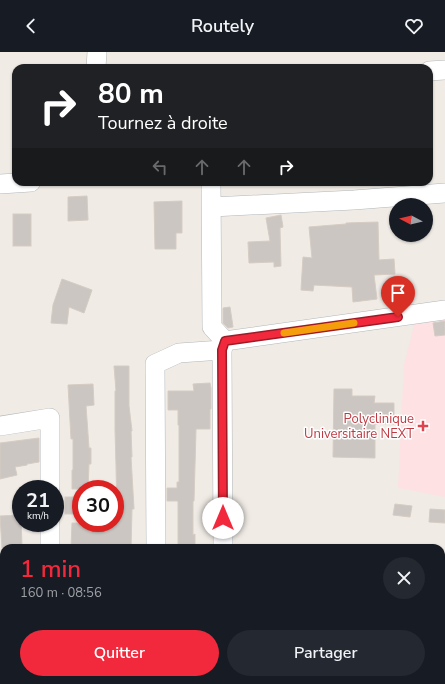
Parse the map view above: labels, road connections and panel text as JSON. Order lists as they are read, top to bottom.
{
  "places": {
    "health": ["Polyclinique Universitaire NEXT"]
  },
  "north": "left",
  "page": {
    "header": "Routely",
    "turn": ["80 m", "Tournez à droite"],
    "speed": "21 km/h",
    "limit": "30",
    "heading": ["1 min", "160 m · 08:56"],
    "buttons": ["Quitter", "Partager"]
  }
}
